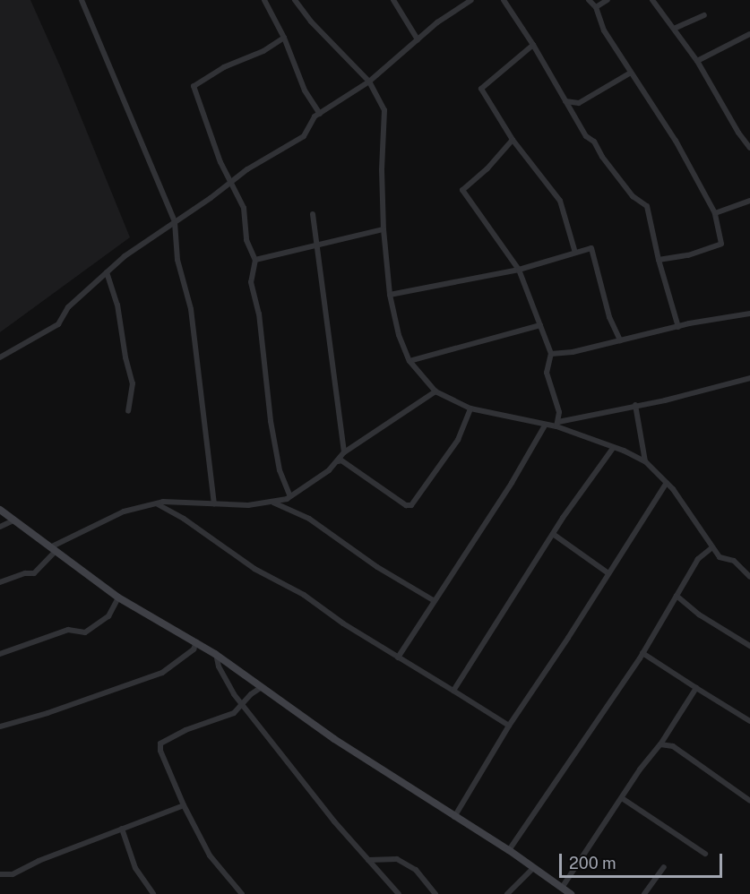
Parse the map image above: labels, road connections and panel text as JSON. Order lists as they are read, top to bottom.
{
  "scale_bar": "200 m"
}
